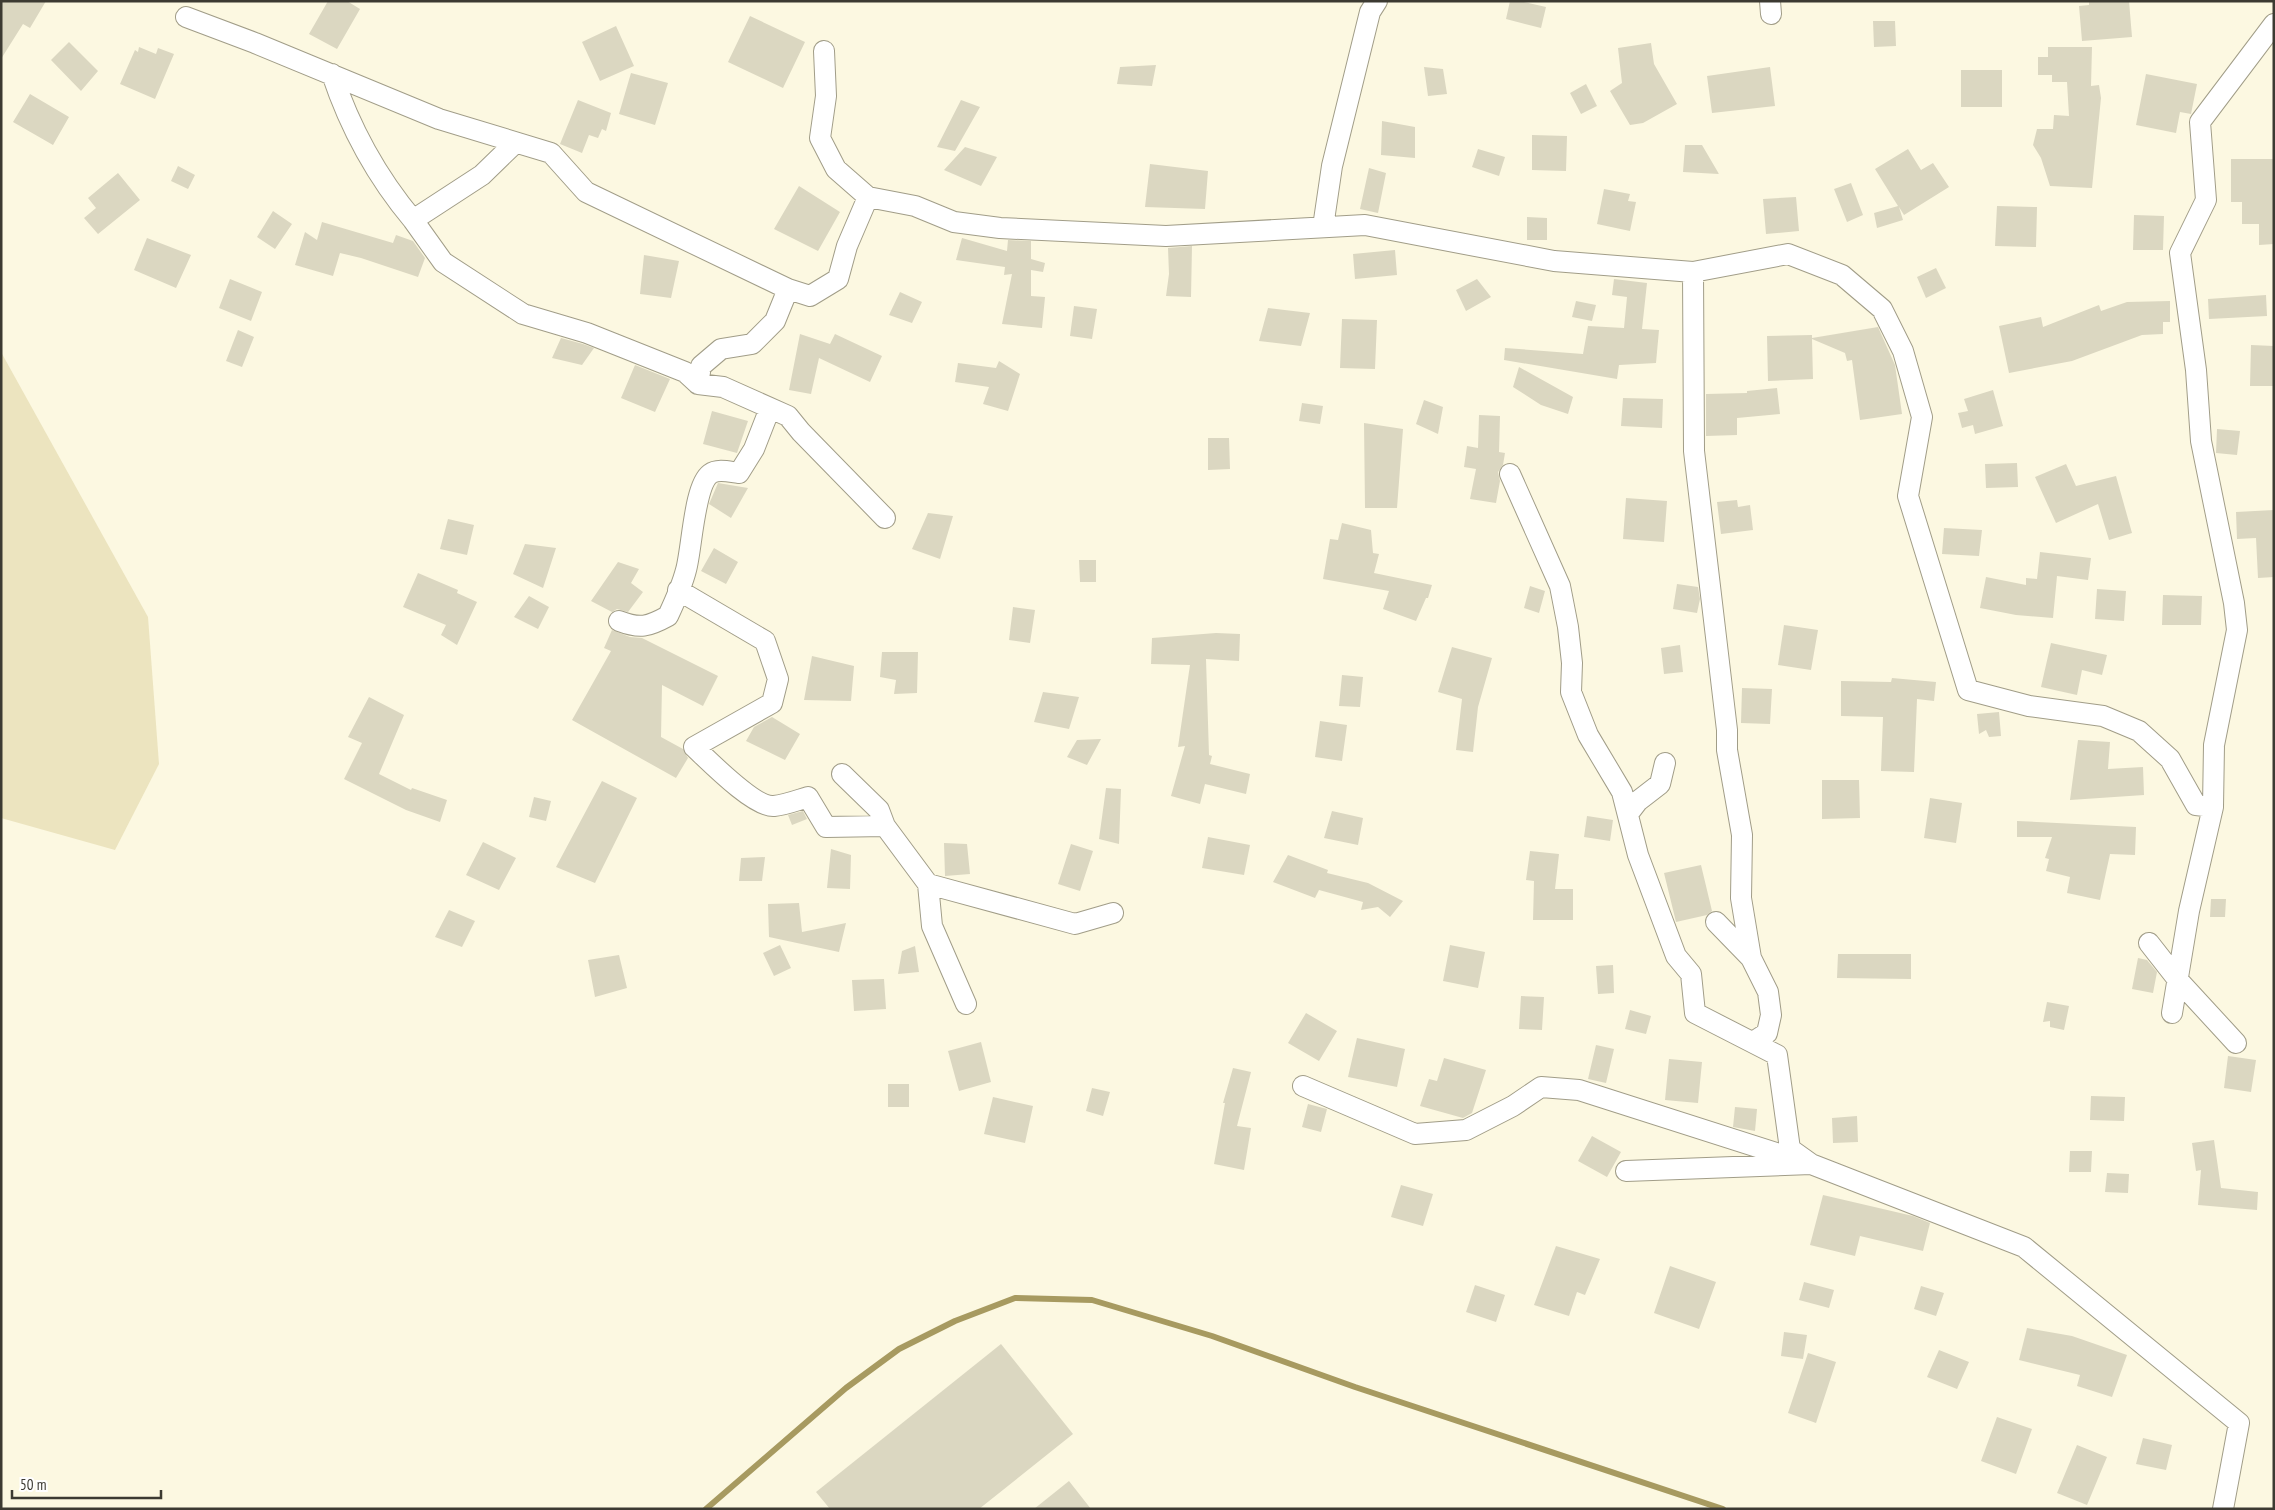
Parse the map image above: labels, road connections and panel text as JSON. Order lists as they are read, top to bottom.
{
  "scale_bar": "50 m"
}
